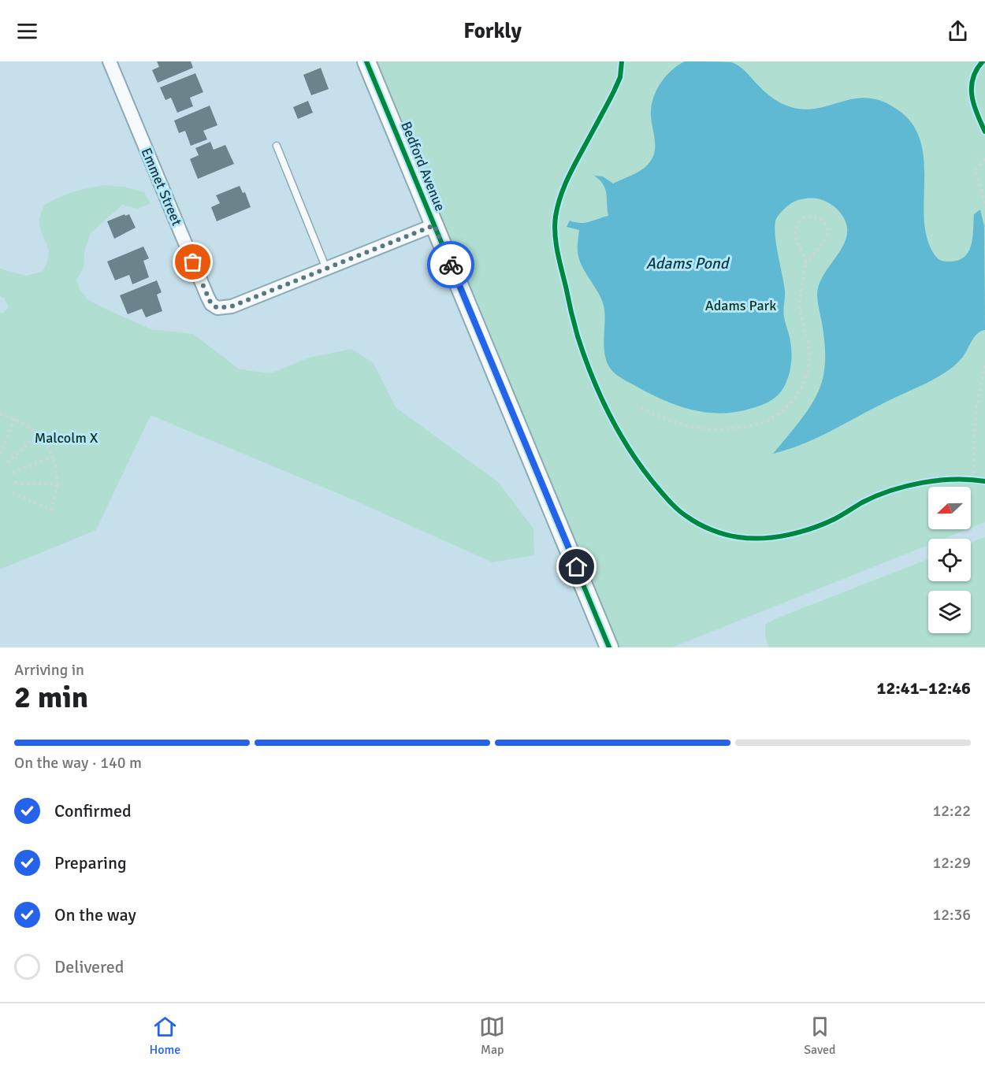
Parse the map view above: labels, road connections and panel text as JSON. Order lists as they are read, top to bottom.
{
  "streets": {
    "street": ["Bedford Avenue", "Emmet Street"]
  },
  "water": ["Adams Pond"],
  "parks": ["Adams Park", "Malcolm X"],
  "north": "left",
  "page": {
    "header": "Forkly",
    "heading": ["2 min", "Arriving in", "12:41–12:46"],
    "bar": "On the way · 140 m",
    "list": [
      ["Confirmed", "12:22"],
      ["Preparing", "12:29"],
      ["On the way", "12:36"],
      "Delivered"
    ],
    "tabs": ["Home", "Map", "Saved"]
  }
}
